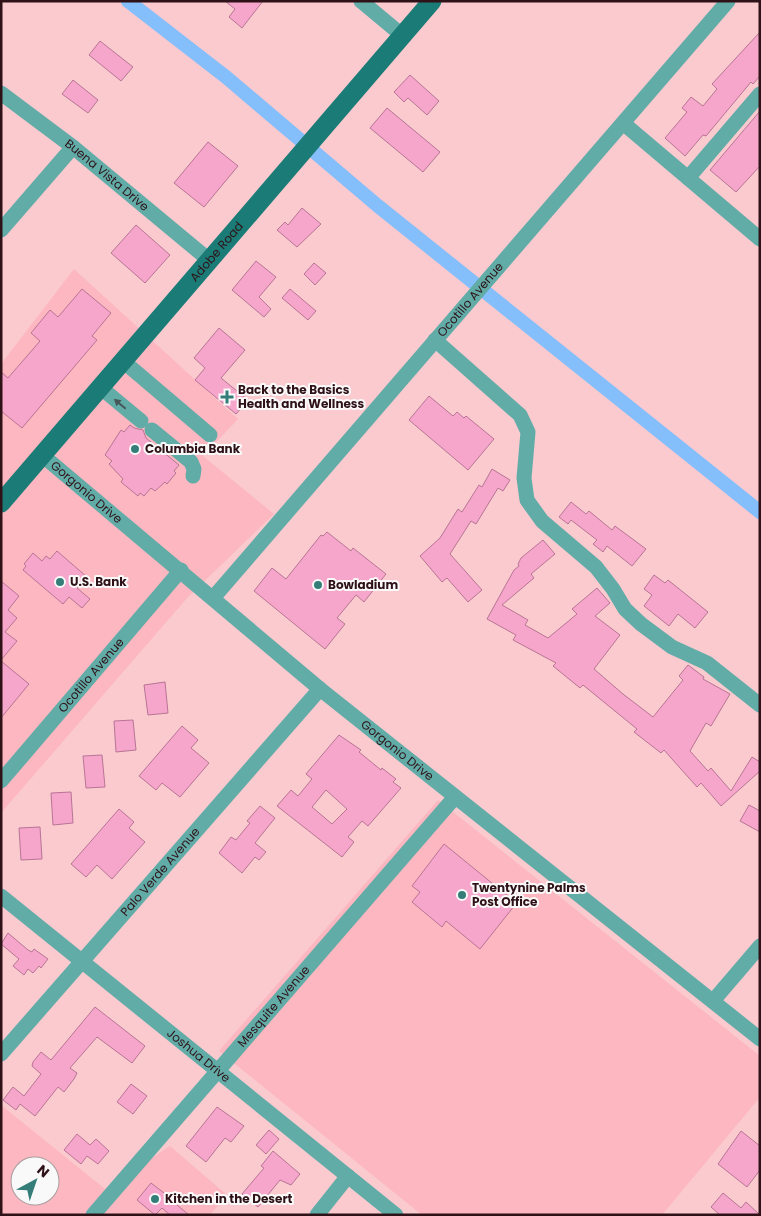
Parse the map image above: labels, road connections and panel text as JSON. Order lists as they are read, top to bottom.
{
  "streets": {
    "main road": ["Adobe Road"],
    "street": [
      "Buena Vista Drive",
      "Ocotillo Avenue",
      "Gorgonio Drive",
      "Palo Verde Avenue",
      "Mesquite Avenue",
      "Joshua Drive"
    ]
  },
  "crossings": [
    ["Buena Vista Drive", "Adobe Road"],
    ["Adobe Road", "Gorgonio Drive"],
    ["Ocotillo Avenue", "Gorgonio Drive"],
    ["Gorgonio Drive", "Palo Verde Avenue"],
    ["Gorgonio Drive", "Mesquite Avenue"],
    ["Palo Verde Avenue", "Joshua Drive"],
    ["Mesquite Avenue", "Joshua Drive"]
  ],
  "places": {
    "health": ["Back to the Basics Health and Wellness"],
    "other": [
      "Columbia Bank",
      "U.S. Bank",
      "Bowladium",
      "Twentynine Palms Post Office",
      "Kitchen in the Desert"
    ]
  },
  "north": "top right"
}
